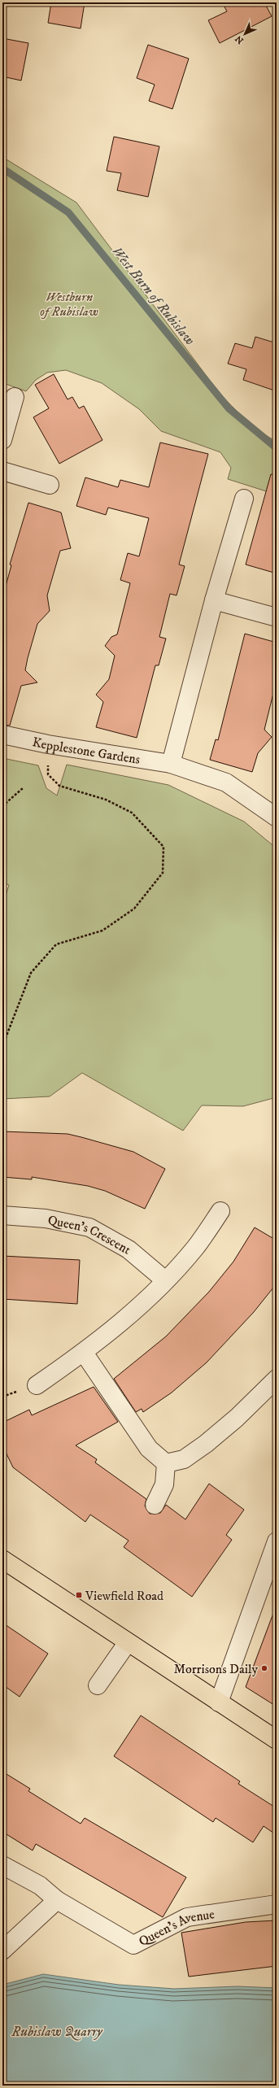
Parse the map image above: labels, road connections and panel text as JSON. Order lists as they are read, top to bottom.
{
  "streets": {
    "street": ["Kepplestone Gardens", "Queen's Crescent", "Queen's Avenue"]
  },
  "water": ["West Burn of Rubislaw", "Rubislaw Quarry"],
  "parks": ["Westburn of Rubislaw"],
  "places": {
    "transit": ["Viewfield Road"],
    "other": ["Morrisons Daily"]
  },
  "north": "bottom left"
}
